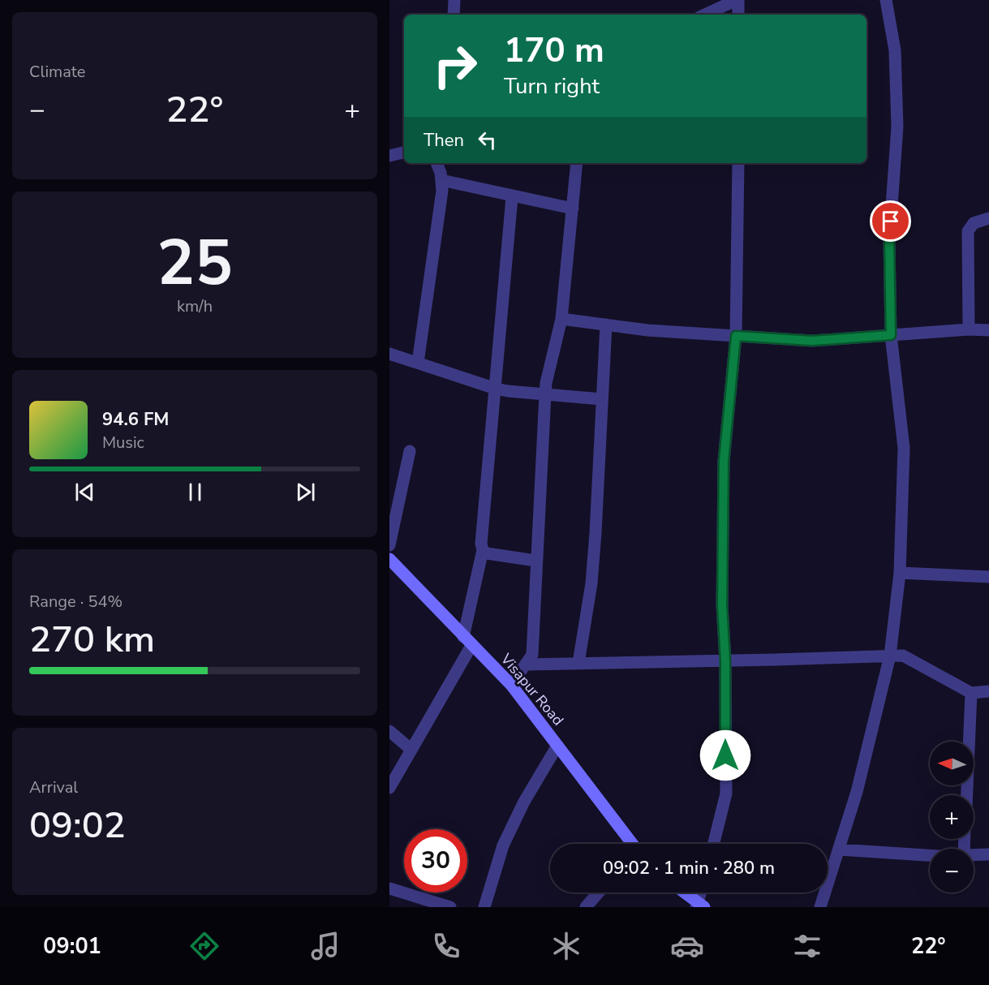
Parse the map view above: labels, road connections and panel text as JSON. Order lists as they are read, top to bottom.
{
  "streets": {
    "street": ["Visapur Road"]
  },
  "north": "left",
  "page": {
    "tile": [
      "Climate",
      ["25", "km/h"],
      ["Range · 54%", "270 km"],
      ["Arrival", "09:02"]
    ],
    "turn": ["170 m", "Turn right"],
    "heat": ["−", "22°", "+"],
    "then": "Then",
    "song": ["94.6 FM", "Music"],
    "map_buttons": ["+", "−"],
    "limit": "30",
    "trip": "09:02 · 1 min · 280 m",
    "tabs": ["09:01", "22°"]
  }
}
